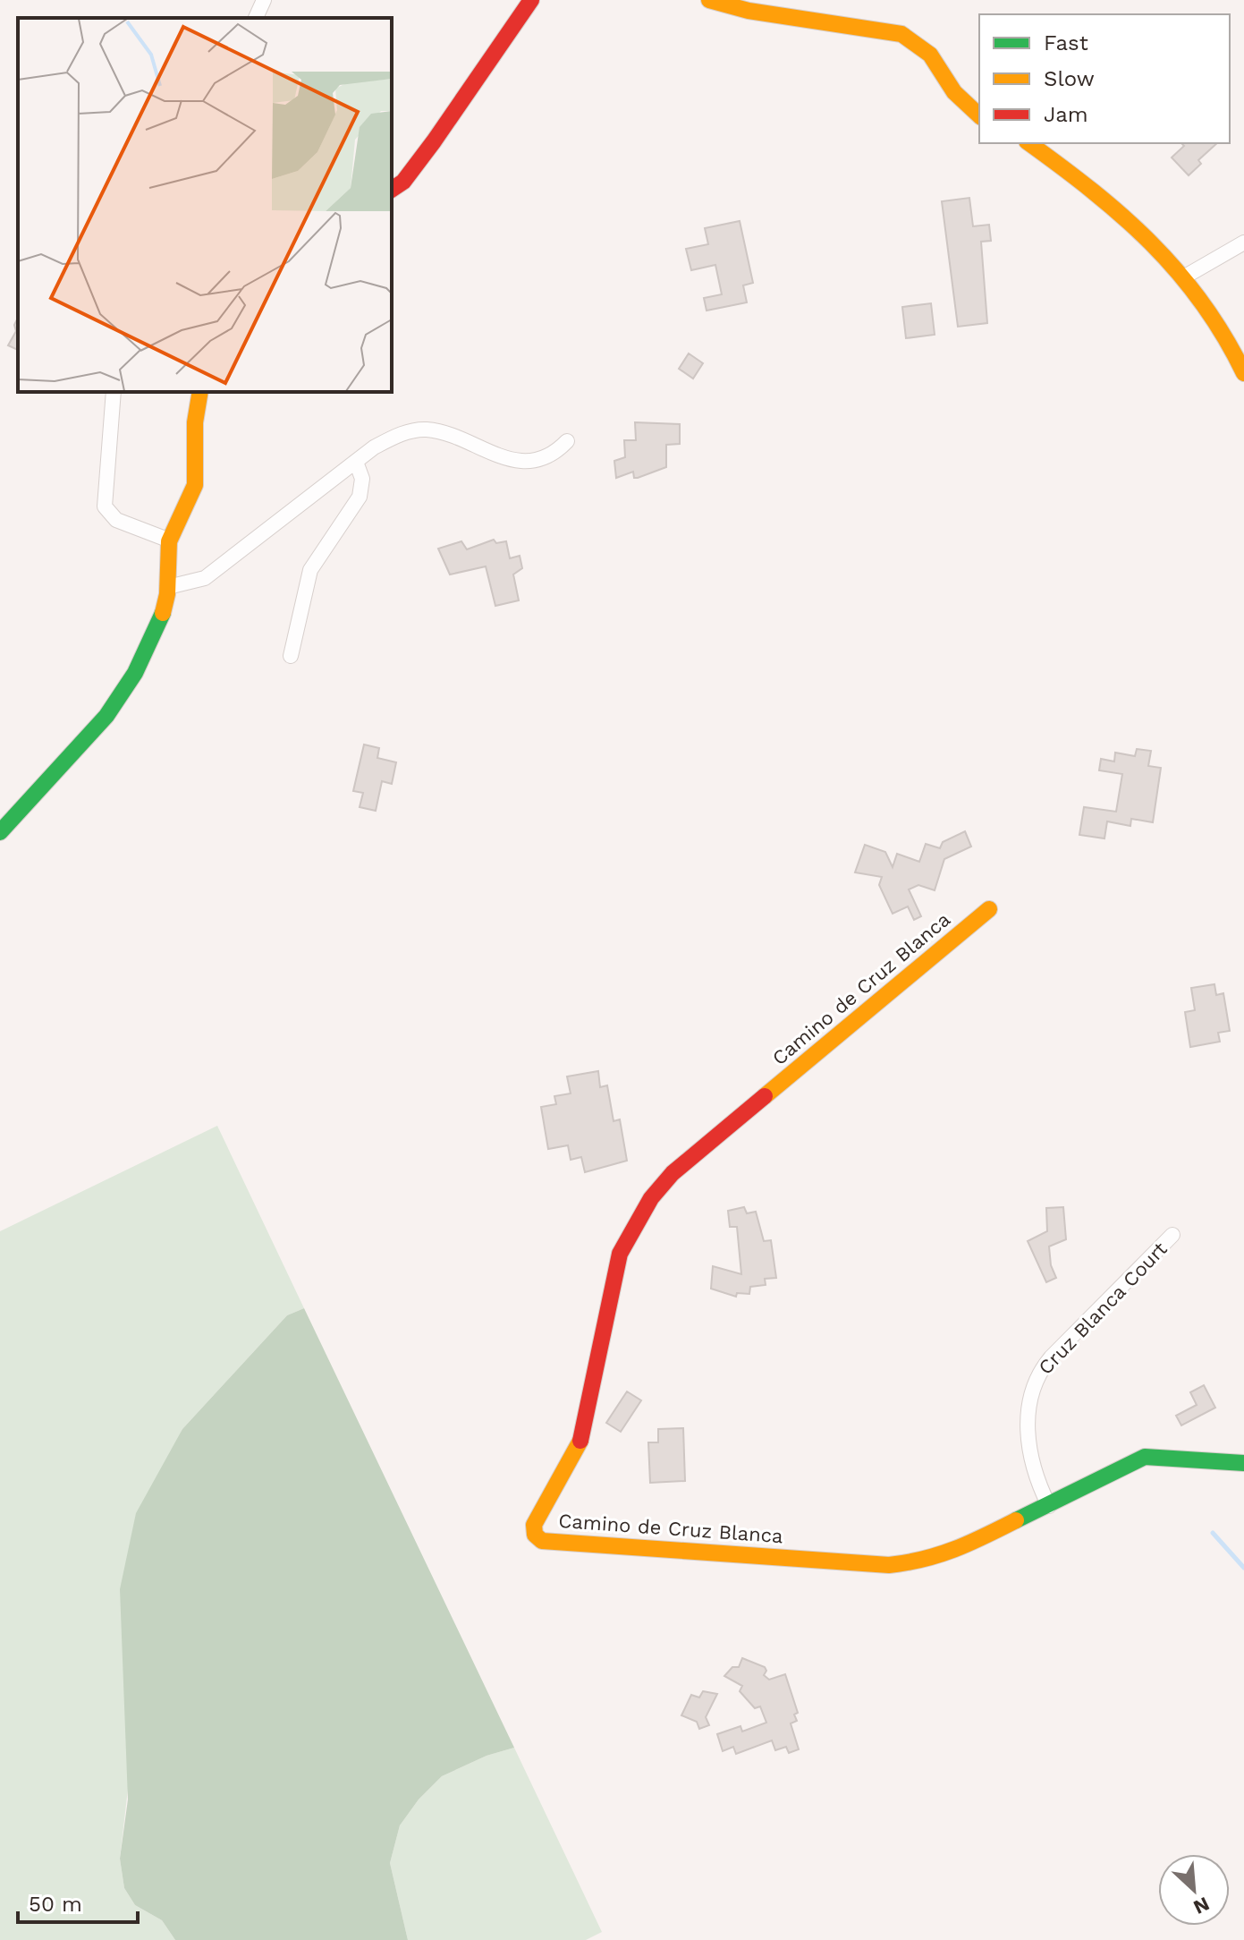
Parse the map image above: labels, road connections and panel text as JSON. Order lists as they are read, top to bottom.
{
  "streets": {
    "street": ["Camino de Cruz Blanca", "Cruz Blanca Court"]
  },
  "crossings": [
    ["Camino de Cruz Blanca", "Cruz Blanca Court"]
  ],
  "legend": ["Fast", "Slow", "Jam"],
  "scale_bar": "50 m",
  "north": "bottom right"
}
